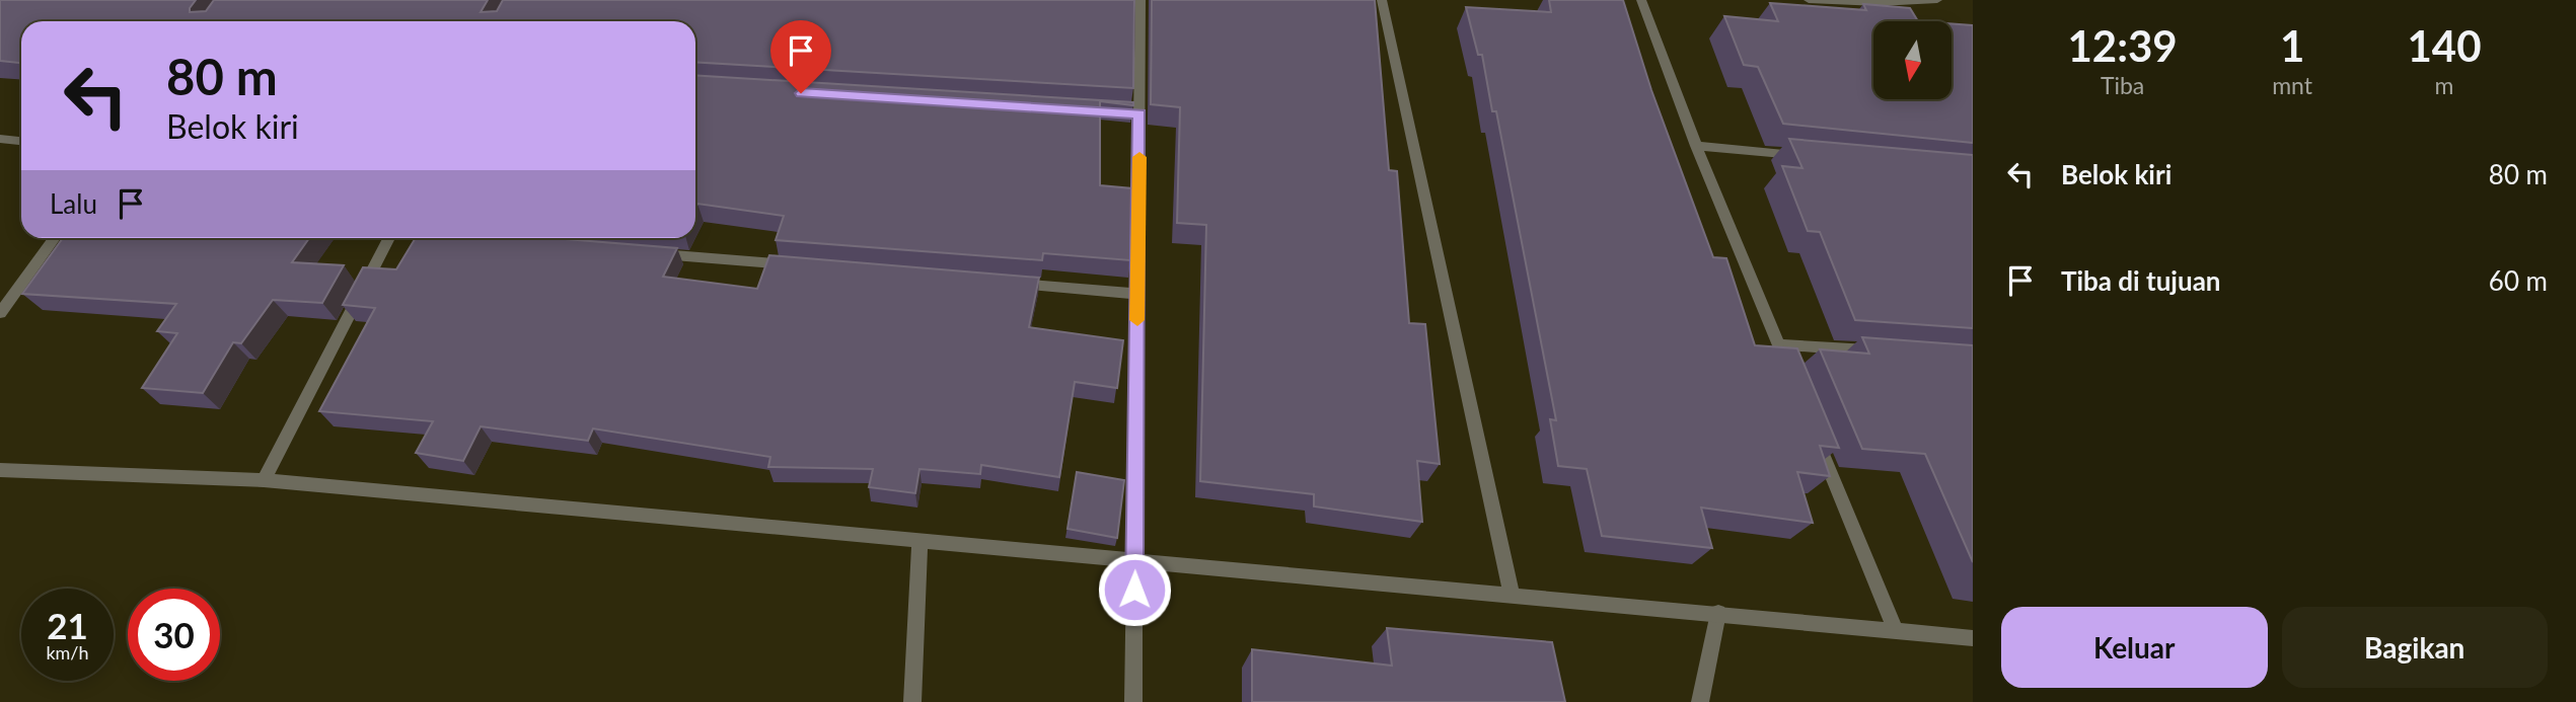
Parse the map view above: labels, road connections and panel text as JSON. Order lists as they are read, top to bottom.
{
  "north": "bottom",
  "page": {
    "eta": [
      "12:39",
      "Tiba",
      "1",
      "mnt",
      "140",
      "m"
    ],
    "turn": ["80 m", "Belok kiri"],
    "list": [
      {
        "name": "Belok kiri",
        "value": "80 m"
      },
      {
        "name": "Tiba di tujuan",
        "value": "60 m"
      }
    ],
    "then": "Lalu",
    "speed": "21 km/h",
    "limit": "30",
    "buttons": ["Keluar", "Bagikan"]
  }
}
